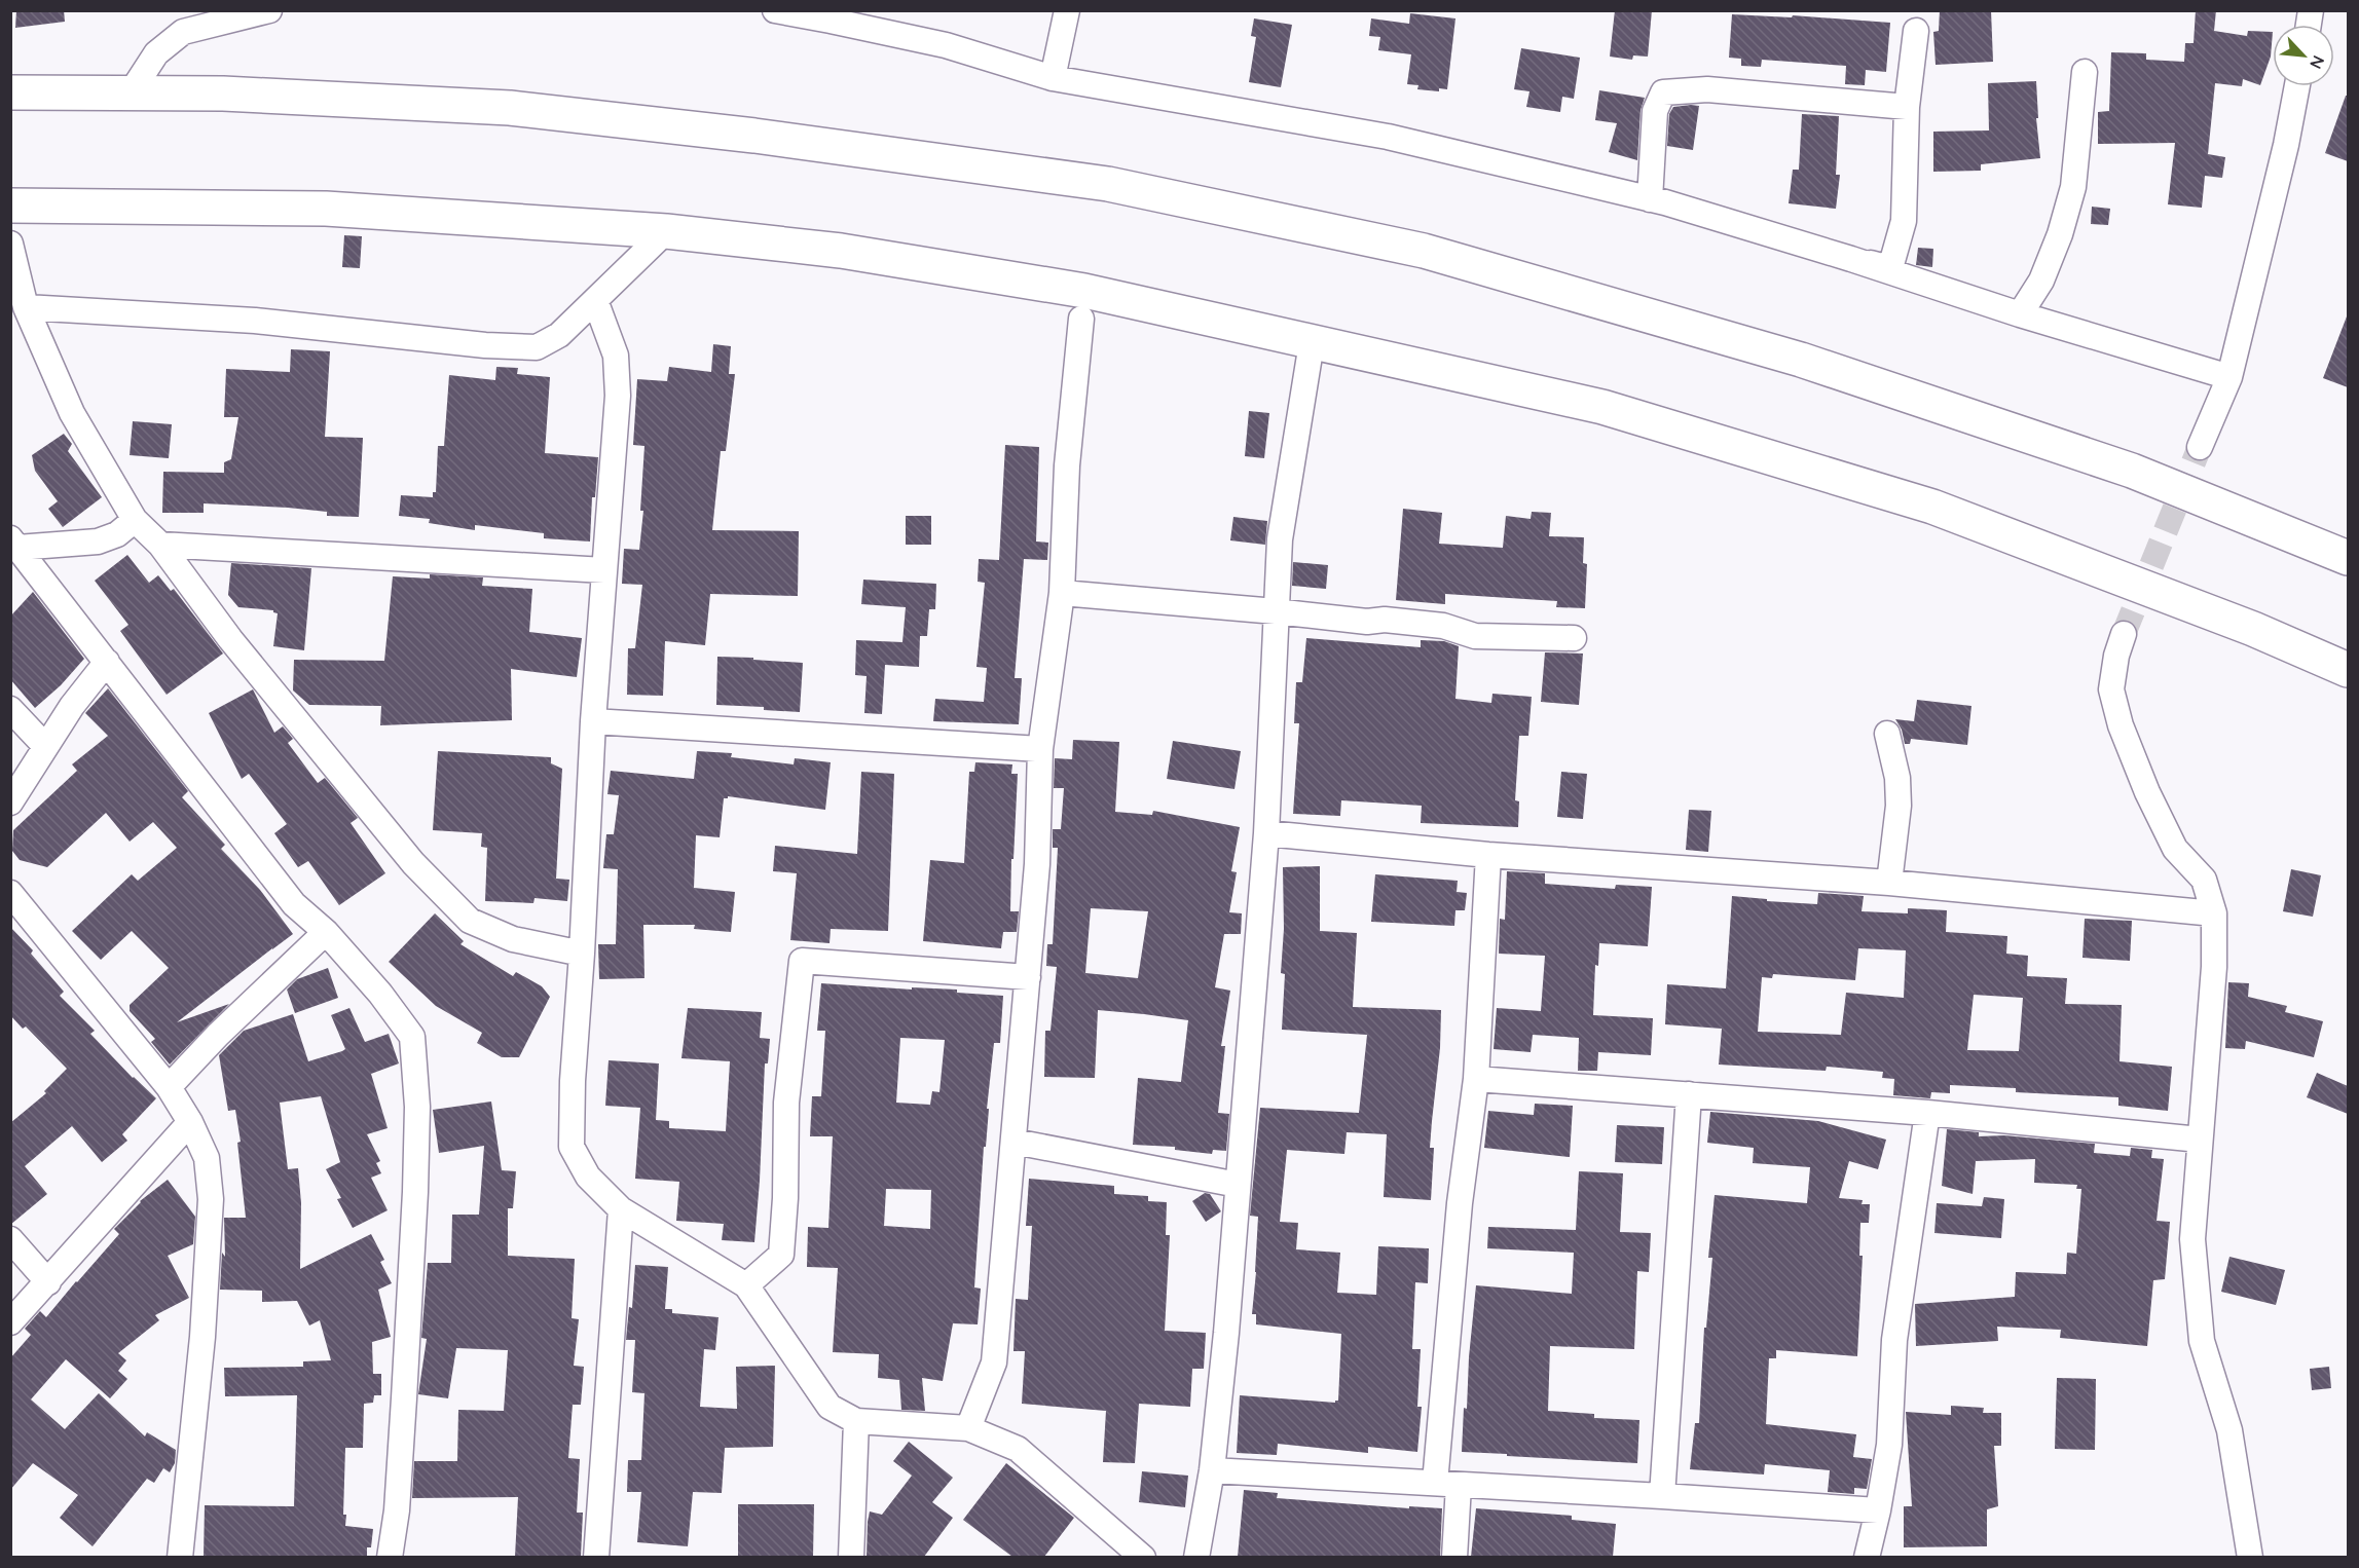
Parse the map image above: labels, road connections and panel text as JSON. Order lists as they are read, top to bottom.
{
  "north": "bottom right"
}
